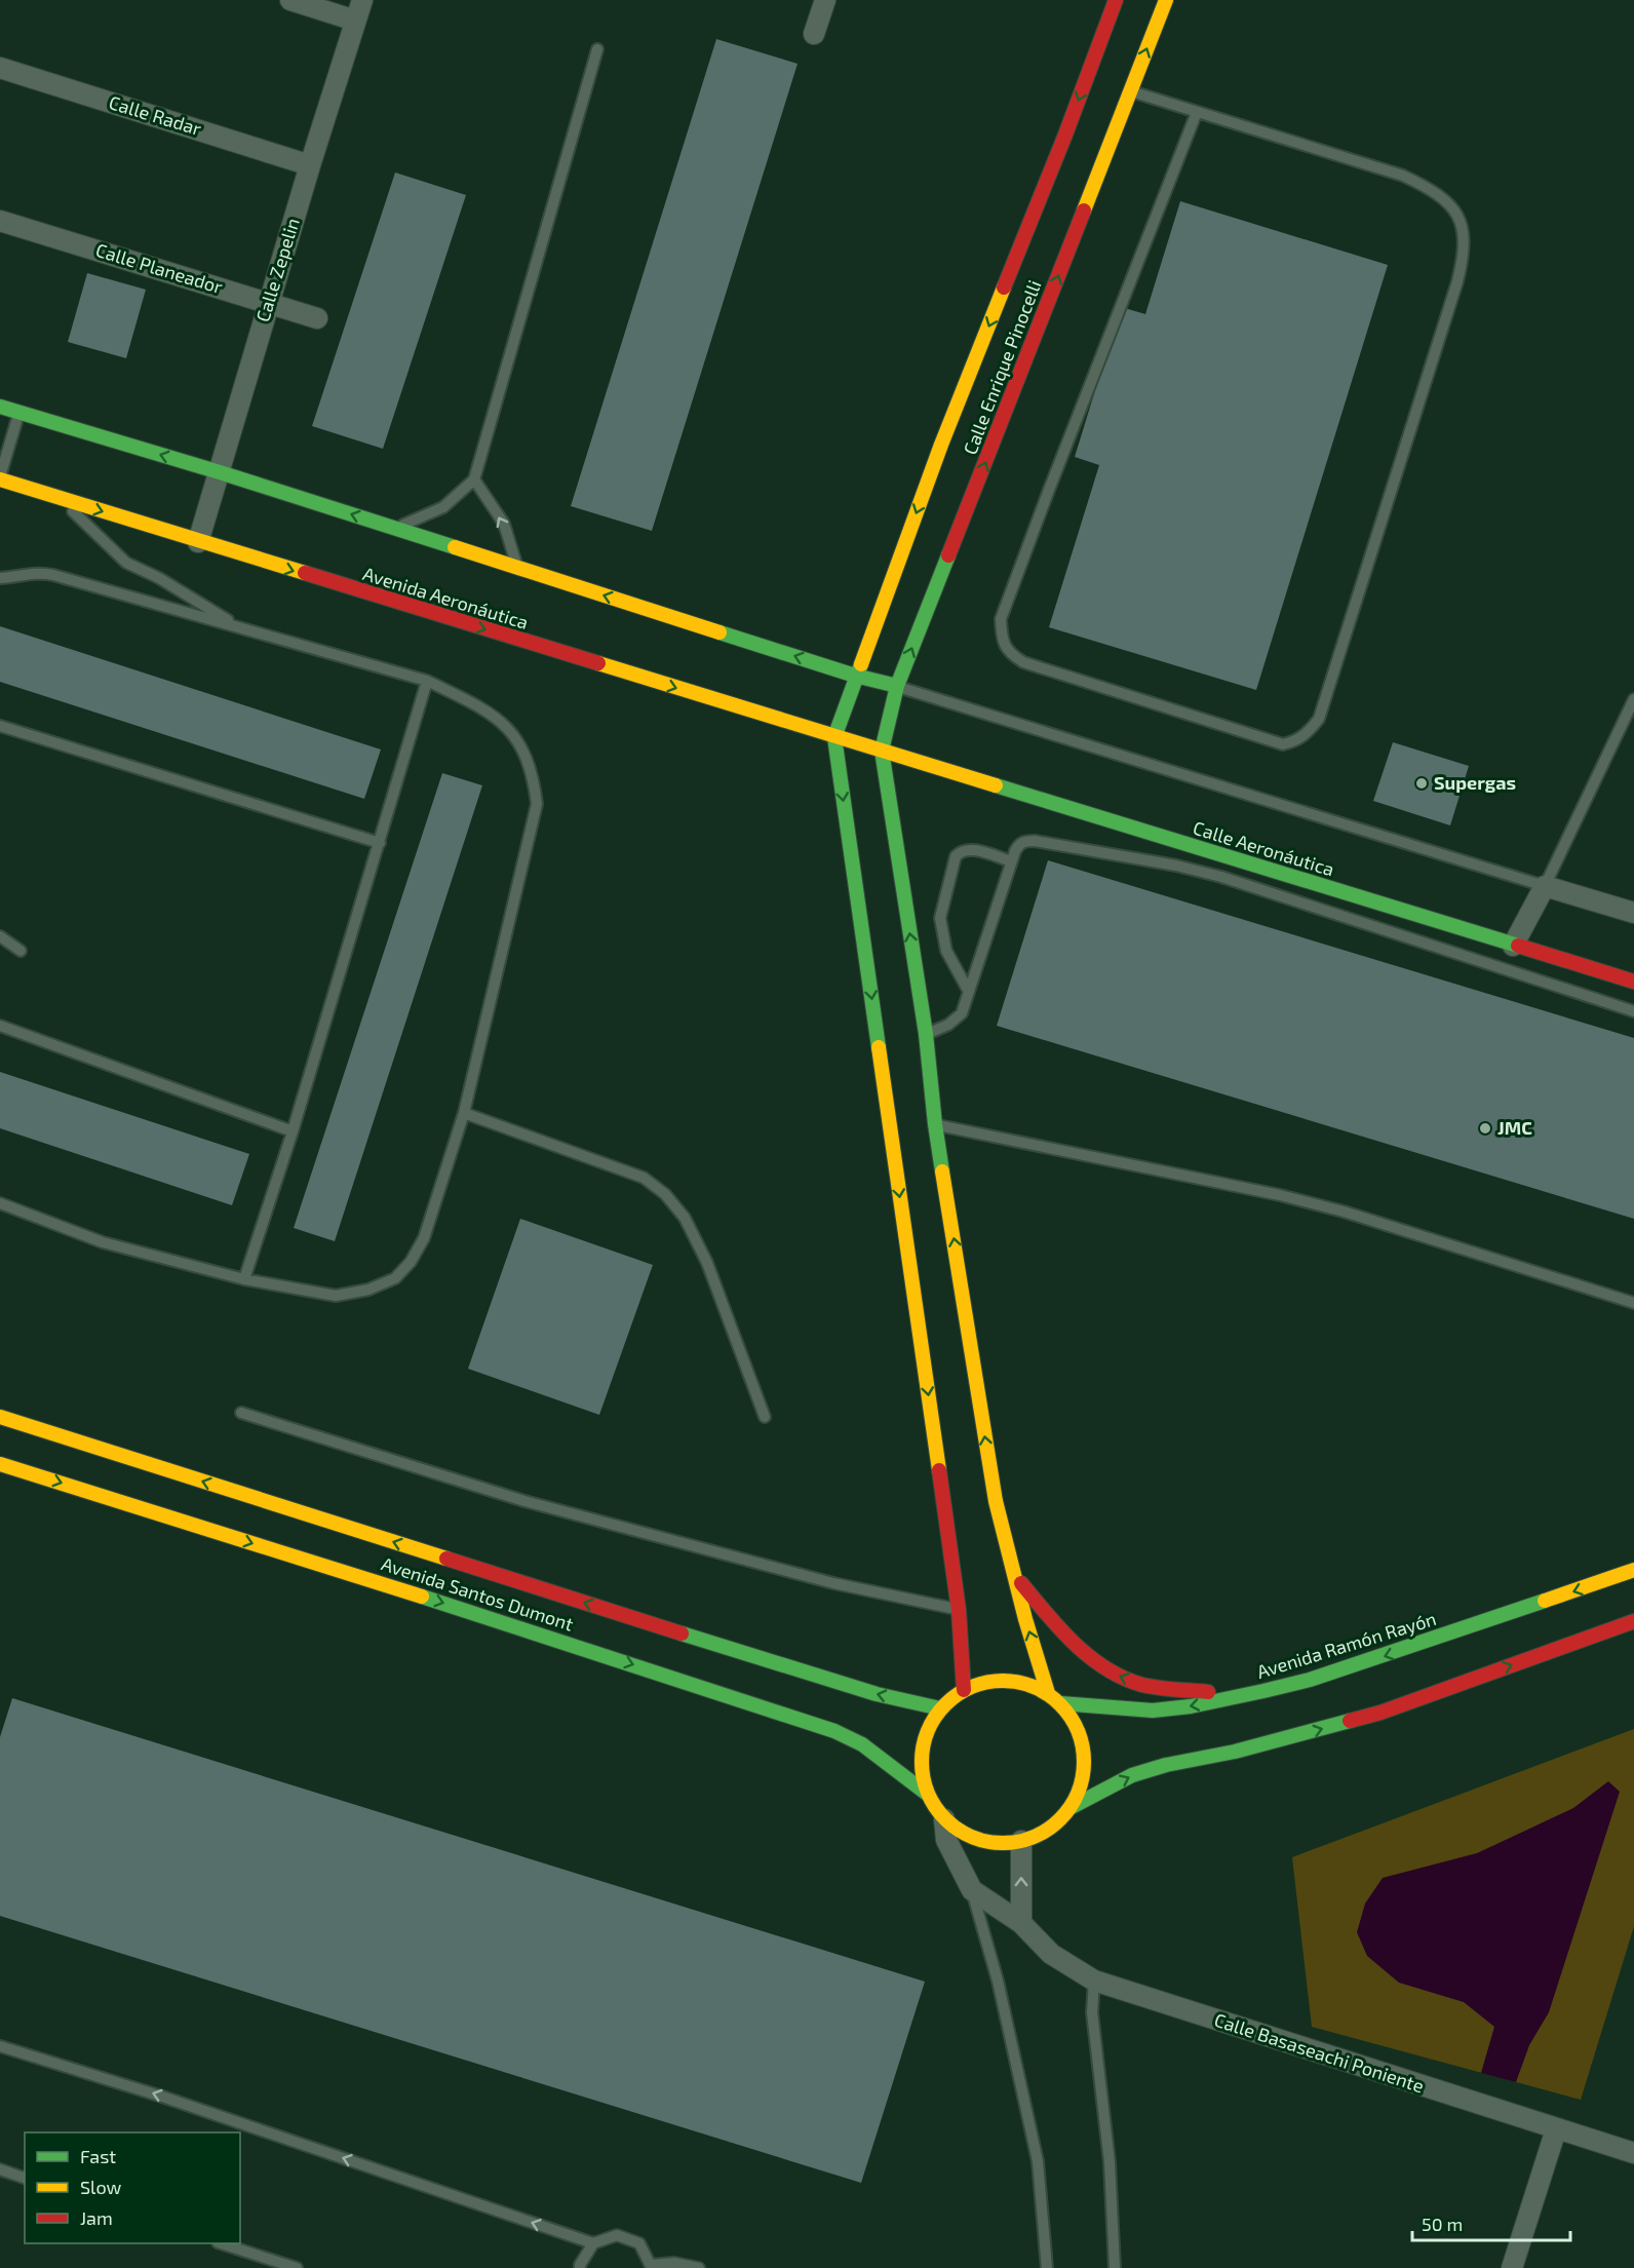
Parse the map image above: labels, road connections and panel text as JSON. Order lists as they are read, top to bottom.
{
  "streets": {
    "main road": [
      "Calle Enrique Pinocelli",
      "Avenida Aeronáutica",
      "Calle Aeronáutica",
      "Avenida Santos Dumont",
      "Avenida Ramón Rayón"
    ],
    "street": [
      "Calle Radar",
      "Calle Planeador",
      "Calle Zepelin",
      "Calle Basaseachi Poniente"
    ]
  },
  "crossings": [
    ["Calle Radar", "Calle Zepelin"],
    ["Calle Planeador", "Calle Zepelin"],
    ["Calle Zepelin", "Avenida Aeronáutica"],
    ["Calle Enrique Pinocelli", "Avenida Aeronáutica"],
    ["Calle Enrique Pinocelli", "Calle Aeronáutica"],
    ["Avenida Aeronáutica", "Calle Aeronáutica"],
    ["Avenida Santos Dumont", "Avenida Ramón Rayón"],
    ["Avenida Santos Dumont", "Calle Basaseachi Poniente"],
    ["Avenida Ramón Rayón", "Calle Basaseachi Poniente"]
  ],
  "places": ["Supergas", "JMC"],
  "legend": ["Fast", "Slow", "Jam"],
  "scale_bar": "50 m"
}
